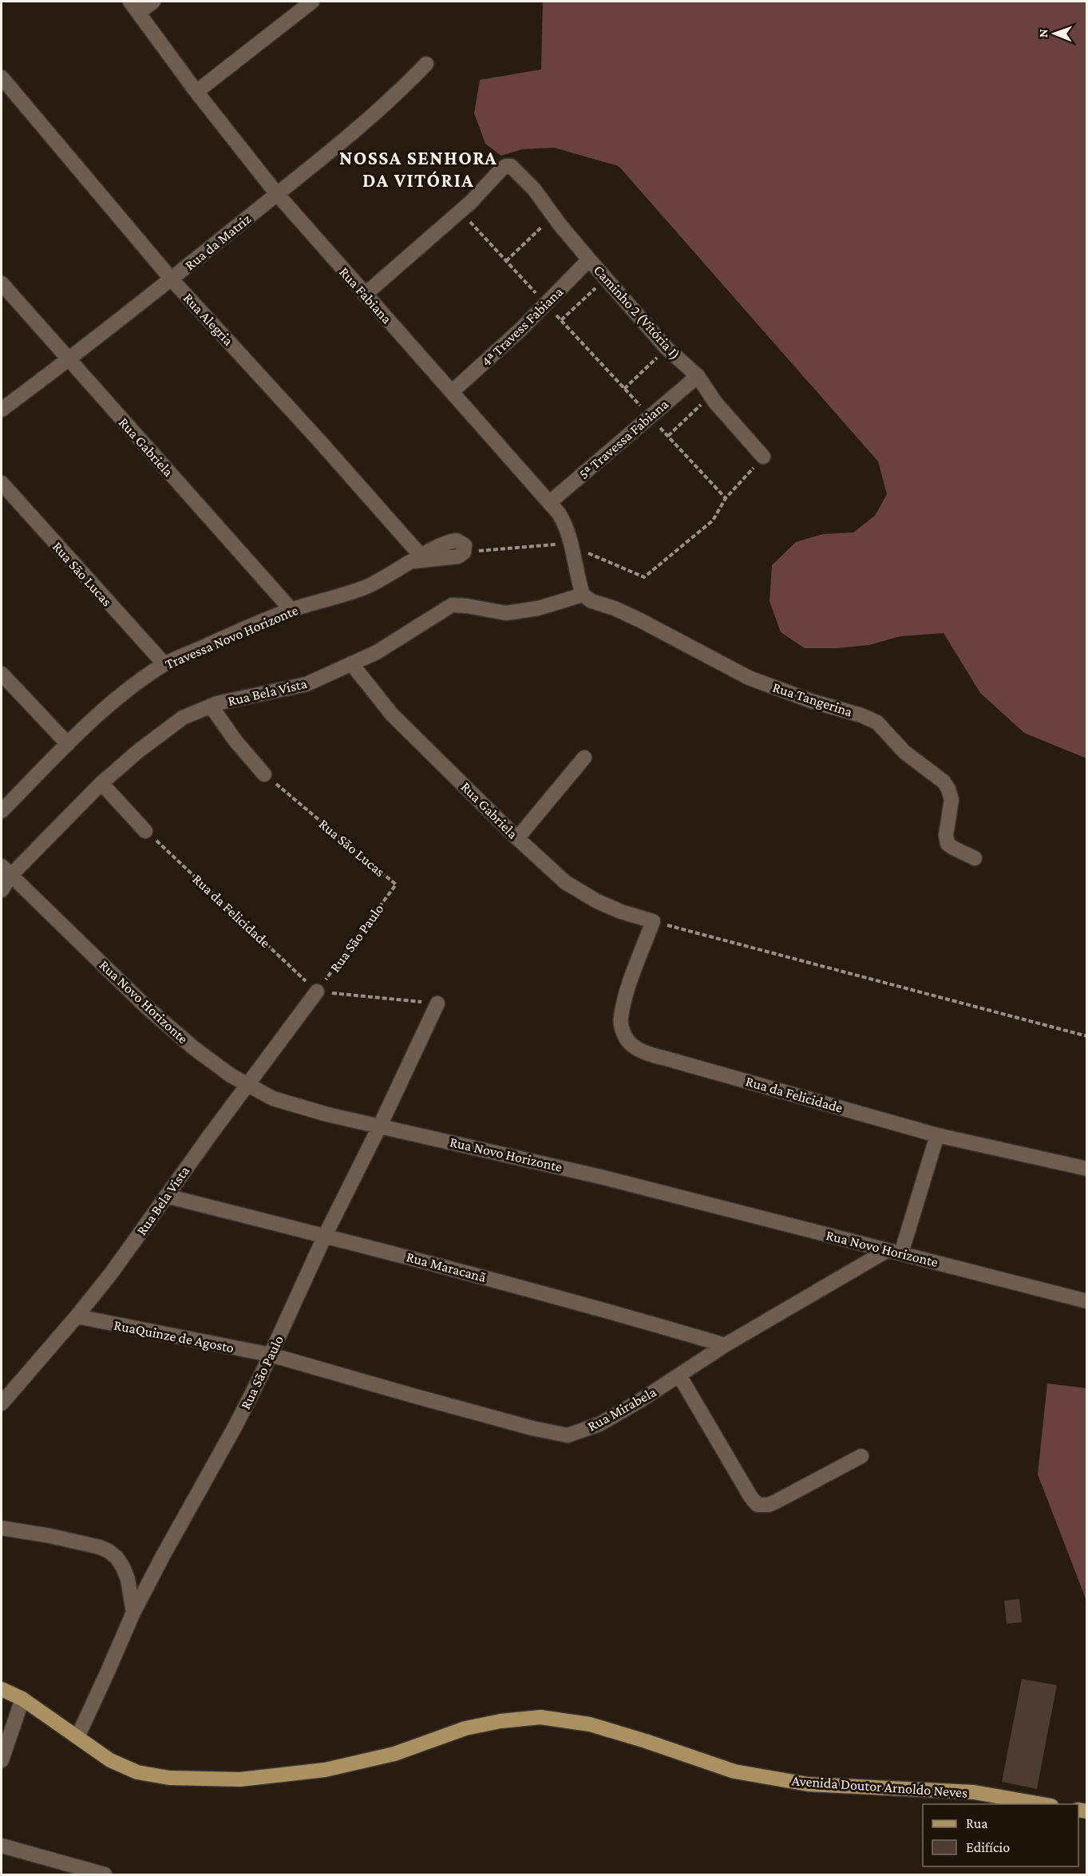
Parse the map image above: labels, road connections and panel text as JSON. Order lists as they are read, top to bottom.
{
  "streets": {
    "main road": ["Avenida Doutor Arnoldo Neves"],
    "street": [
      "Rua da Matriz",
      "Rua Fabiana",
      "Caminho 2 (Vitória I)",
      "Rua Alegria",
      "4ª Travess Fabiana",
      "5ª Travessa Fabiana",
      "Rua Gabriela",
      "Rua São Lucas",
      "Travessa Novo Horizonte",
      "Rua Bela Vista",
      "Rua Tangerina",
      "Rua da Felicidade",
      "Rua São Paulo",
      "Rua Novo Horizonte",
      "Rua Maracanã",
      "RuaQuinze de Agosto",
      "Rua Mirabela"
    ]
  },
  "crossings": [
    ["Rua da Matriz", "Rua Fabiana"],
    ["Rua da Matriz", "Rua Alegria"],
    ["Rua da Matriz", "Rua Gabriela"],
    ["Rua Fabiana", "4ª Travess Fabiana"],
    ["Rua Fabiana", "5ª Travessa Fabiana"],
    ["Rua Fabiana", "Rua Bela Vista"],
    ["Rua Fabiana", "Rua Tangerina"],
    ["Caminho 2 (Vitória I)", "4ª Travess Fabiana"],
    ["Caminho 2 (Vitória I)", "5ª Travessa Fabiana"],
    ["Rua Alegria", "Travessa Novo Horizonte"],
    ["Rua Gabriela", "Travessa Novo Horizonte"],
    ["Rua Gabriela", "Rua Bela Vista"],
    ["Rua Gabriela", "Rua da Felicidade"],
    ["Rua São Lucas", "Travessa Novo Horizonte"],
    ["Rua São Lucas", "Rua São Paulo"],
    ["Rua Bela Vista", "Rua Tangerina"],
    ["Rua Bela Vista", "Rua da Felicidade"],
    ["Rua Bela Vista", "Rua São Paulo"],
    ["Rua Bela Vista", "Rua Novo Horizonte"],
    ["Rua Bela Vista", "Rua Maracanã"],
    ["Rua Bela Vista", "RuaQuinze de Agosto"],
    ["Rua da Felicidade", "Rua São Paulo"],
    ["Rua São Paulo", "Rua Novo Horizonte"],
    ["Rua São Paulo", "Rua Maracanã"],
    ["Rua São Paulo", "RuaQuinze de Agosto"],
    ["Rua São Paulo", "Rua Mirabela"],
    ["Rua São Paulo", "Avenida Doutor Arnoldo Neves"],
    ["Rua Novo Horizonte", "Rua Mirabela"],
    ["Rua Maracanã", "Rua Mirabela"],
    ["RuaQuinze de Agosto", "Rua Mirabela"]
  ],
  "districts": ["NOSSA SENHORA DA VITÓRIA"],
  "legend": ["Rua", "Edifício"],
  "north": "left"
}
